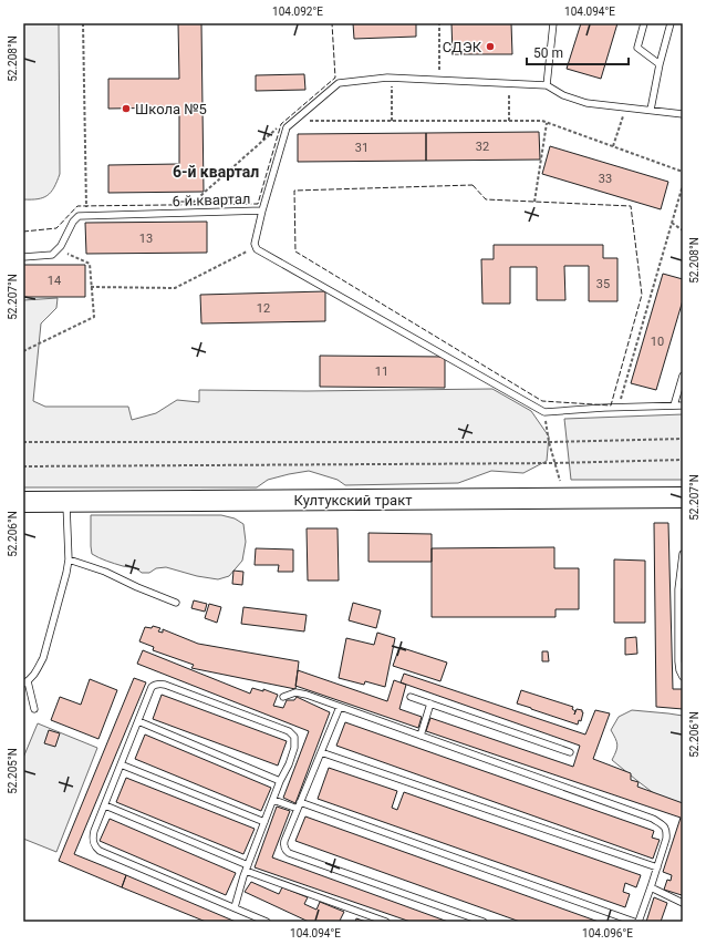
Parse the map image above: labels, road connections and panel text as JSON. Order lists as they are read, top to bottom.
{
  "streets": {
    "main road": ["Култукский тракт"],
    "lane": ["6-й квартал"]
  },
  "districts": ["6-й квартал"],
  "places": ["СДЭК", "Школа №5"],
  "house_numbers": [
    "32",
    "31",
    "33",
    "13",
    "14",
    "35",
    "12",
    "10",
    "11"
  ],
  "scale_bar": "50 m",
  "coordinates": [
    "104.092°E",
    "104.094°E",
    "52.208°N",
    "52.207°N",
    "52.206°N",
    "52.205°N",
    "104.096°E"
  ]
}
